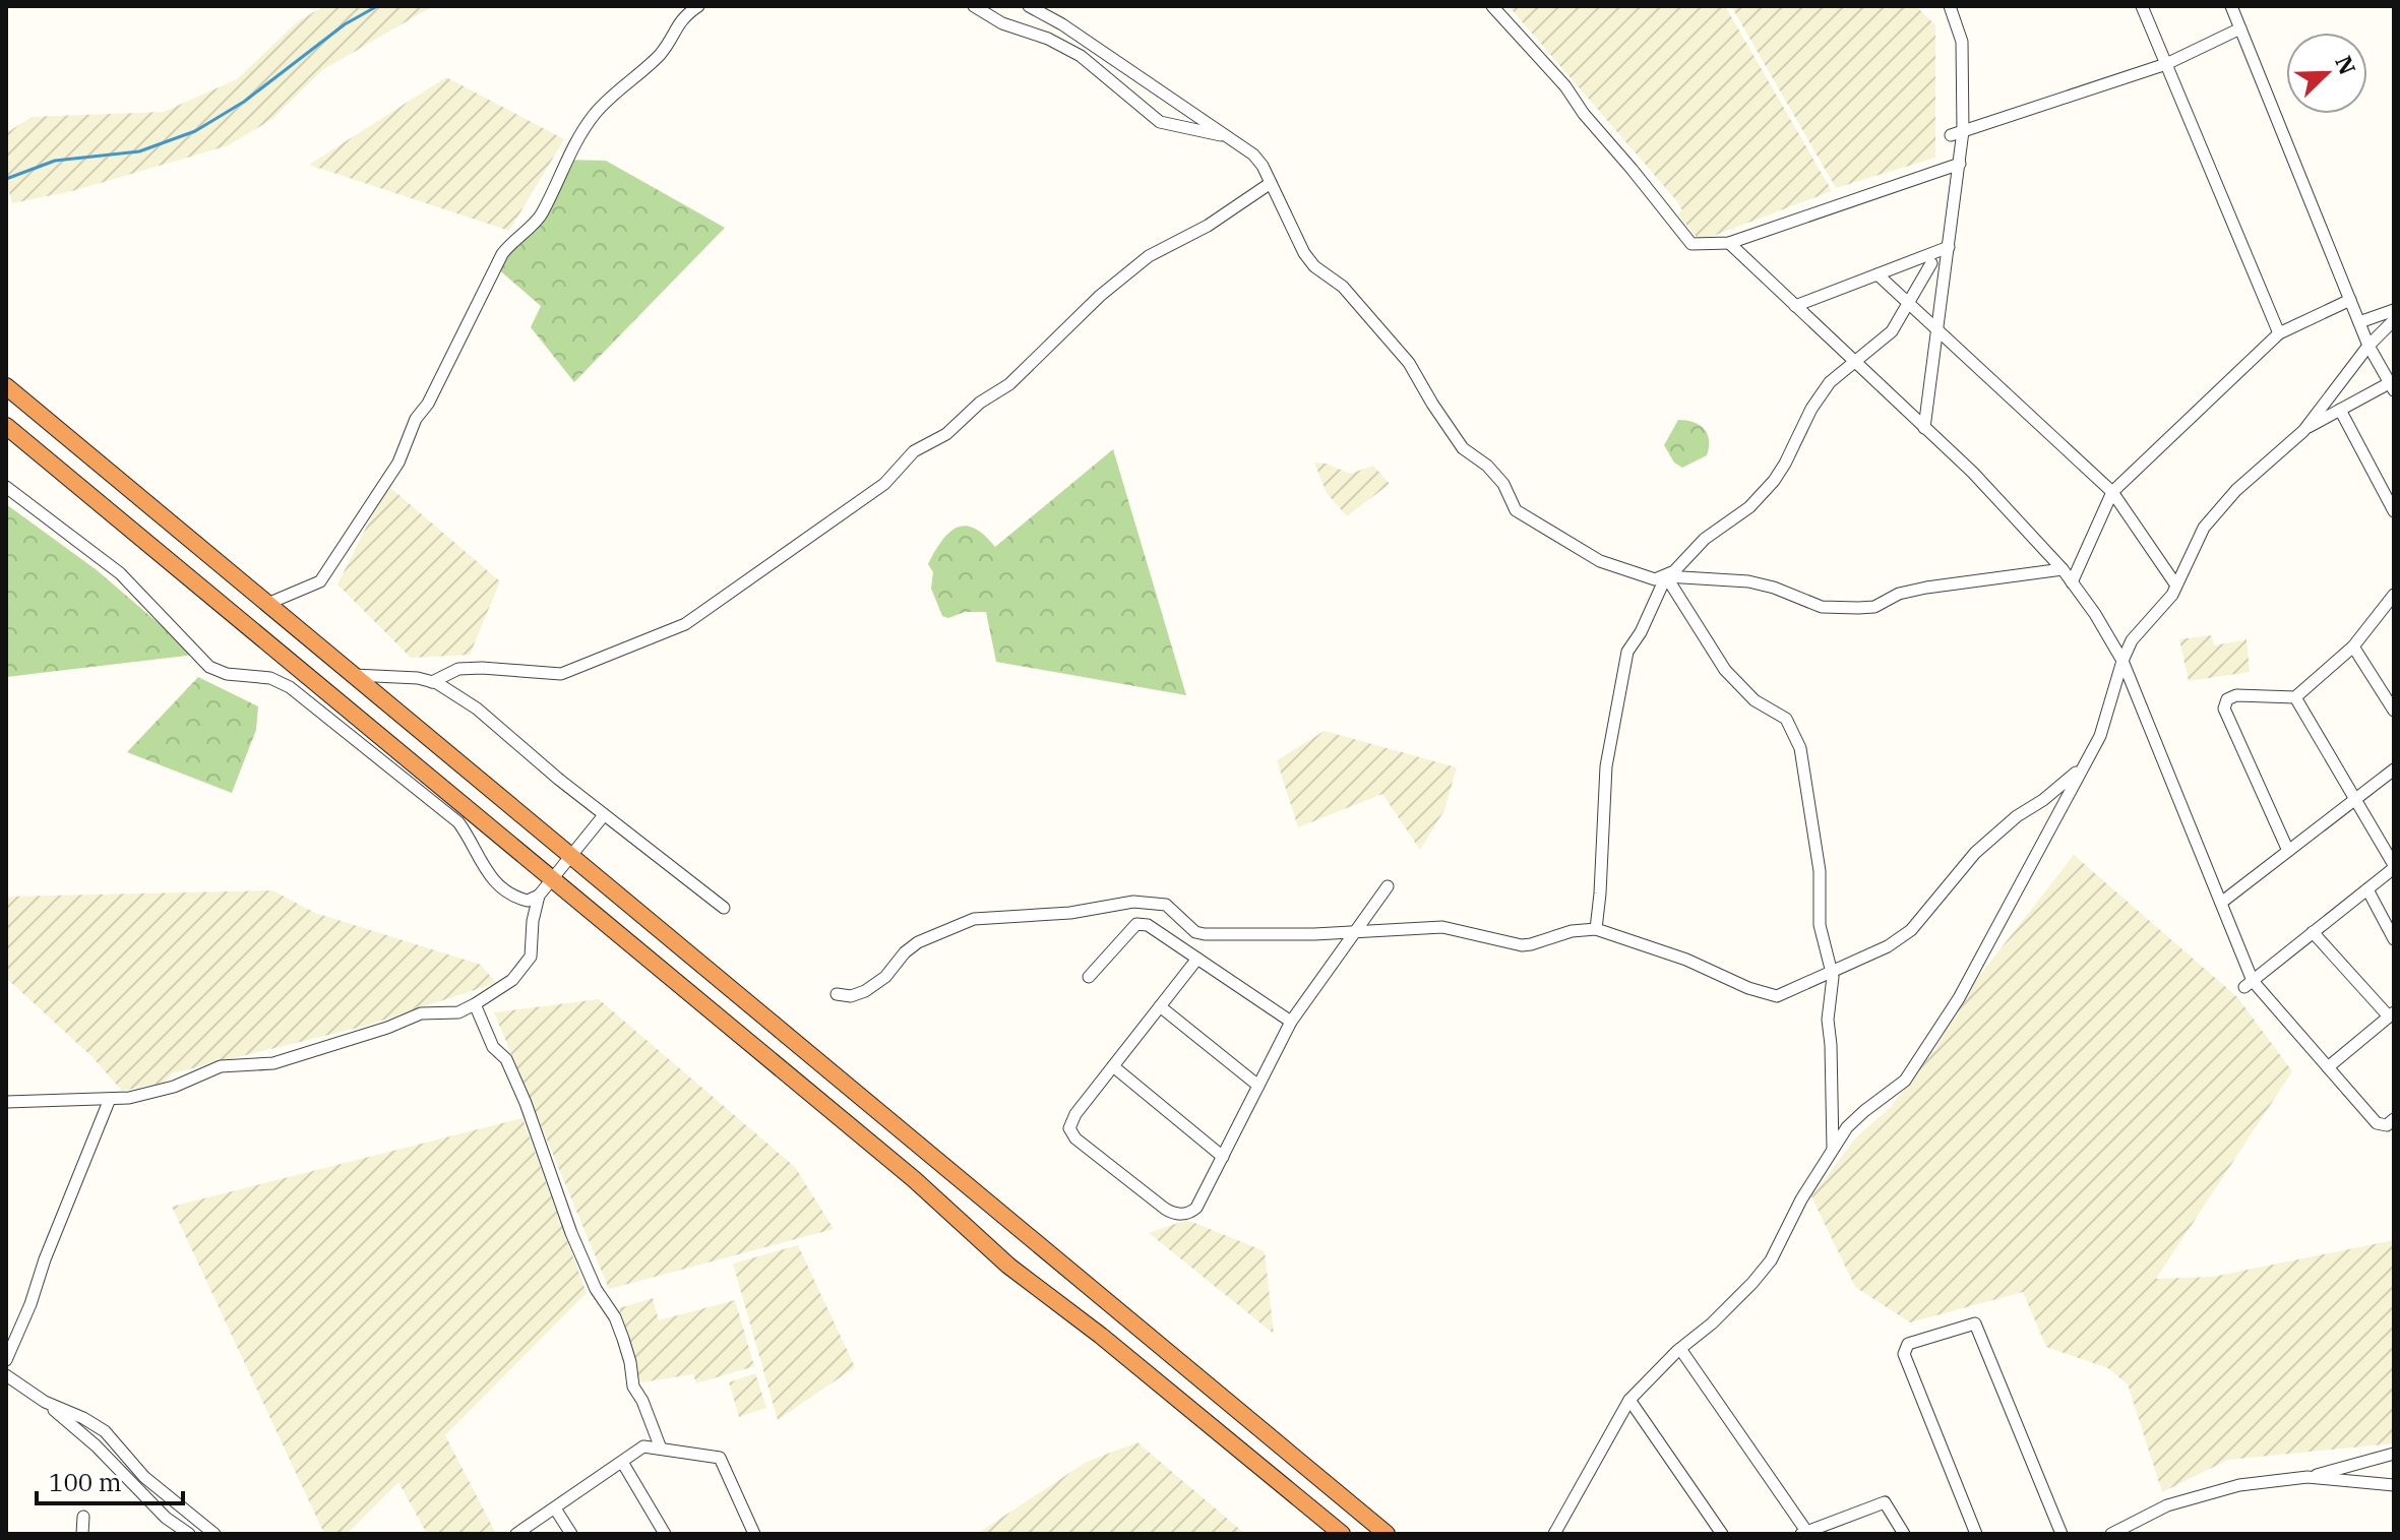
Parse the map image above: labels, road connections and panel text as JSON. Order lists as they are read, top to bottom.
{
  "scale_bar": "100 m",
  "north": "top right"
}
